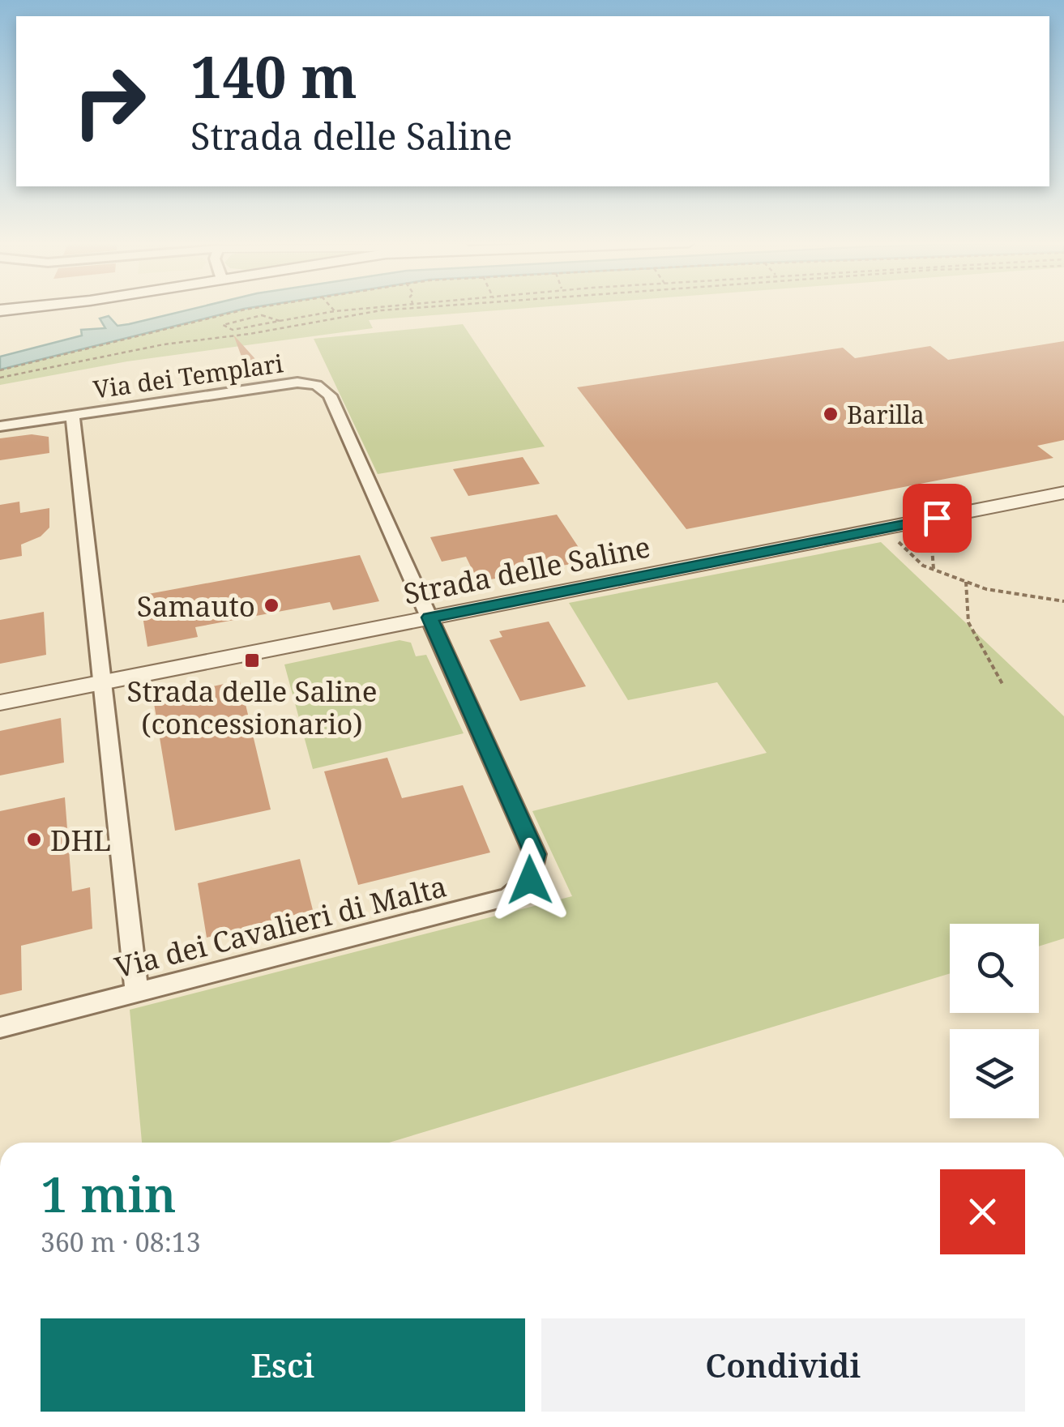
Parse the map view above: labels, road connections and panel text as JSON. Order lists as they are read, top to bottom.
{
  "streets": {
    "street": ["Via dei Templari", "Strada delle Saline", "Via dei Cavalieri di Malta"]
  },
  "crossings": [
    ["Via dei Templari", "Strada delle Saline"],
    ["Via dei Templari", "Via dei Cavalieri di Malta"],
    ["Strada delle Saline", "Via dei Cavalieri di Malta"]
  ],
  "places": {
    "other": ["Barilla", "Samauto", "DHL"],
    "transit": ["Strada delle Saline (concessionario)"]
  },
  "page": {
    "turn": ["140 m", "Strada delle Saline"],
    "heading": ["1 min", "360 m · 08:13"],
    "buttons": ["Esci", "Condividi"]
  }
}
